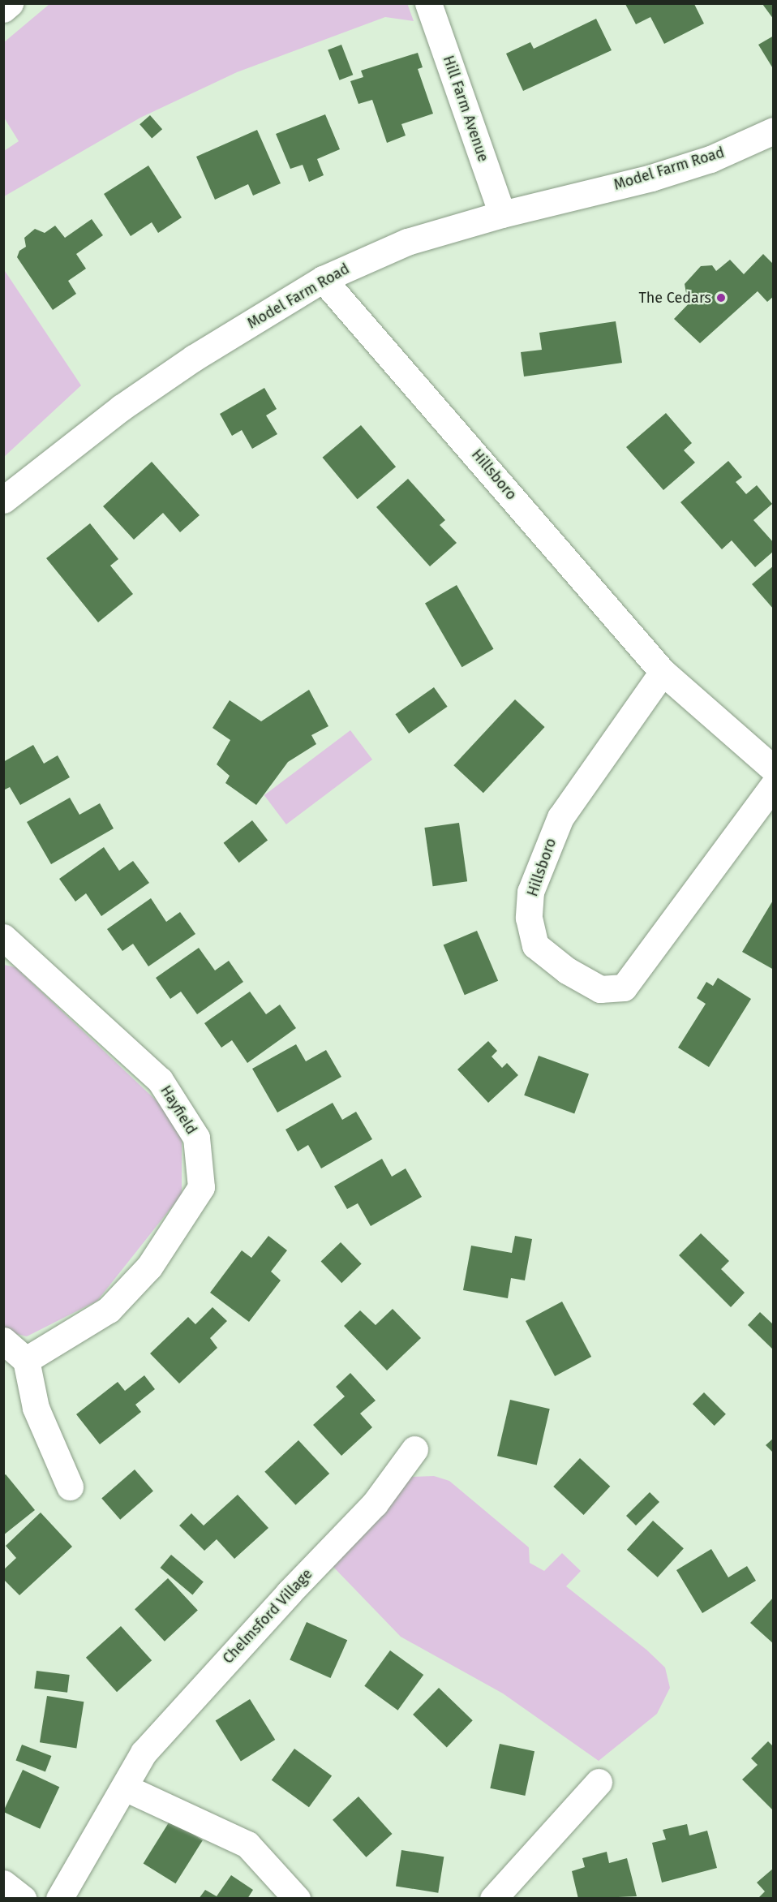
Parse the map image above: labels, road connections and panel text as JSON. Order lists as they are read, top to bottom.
{
  "streets": {
    "street": [
      "Hill Farm Avenue",
      "Model Farm Road",
      "Hillsboro",
      "Hayfield",
      "Chelmsford Village"
    ]
  },
  "crossings": [
    ["Hill Farm Avenue", "Model Farm Road"],
    ["Model Farm Road", "Hillsboro"]
  ],
  "places": ["The Cedars"]
}
